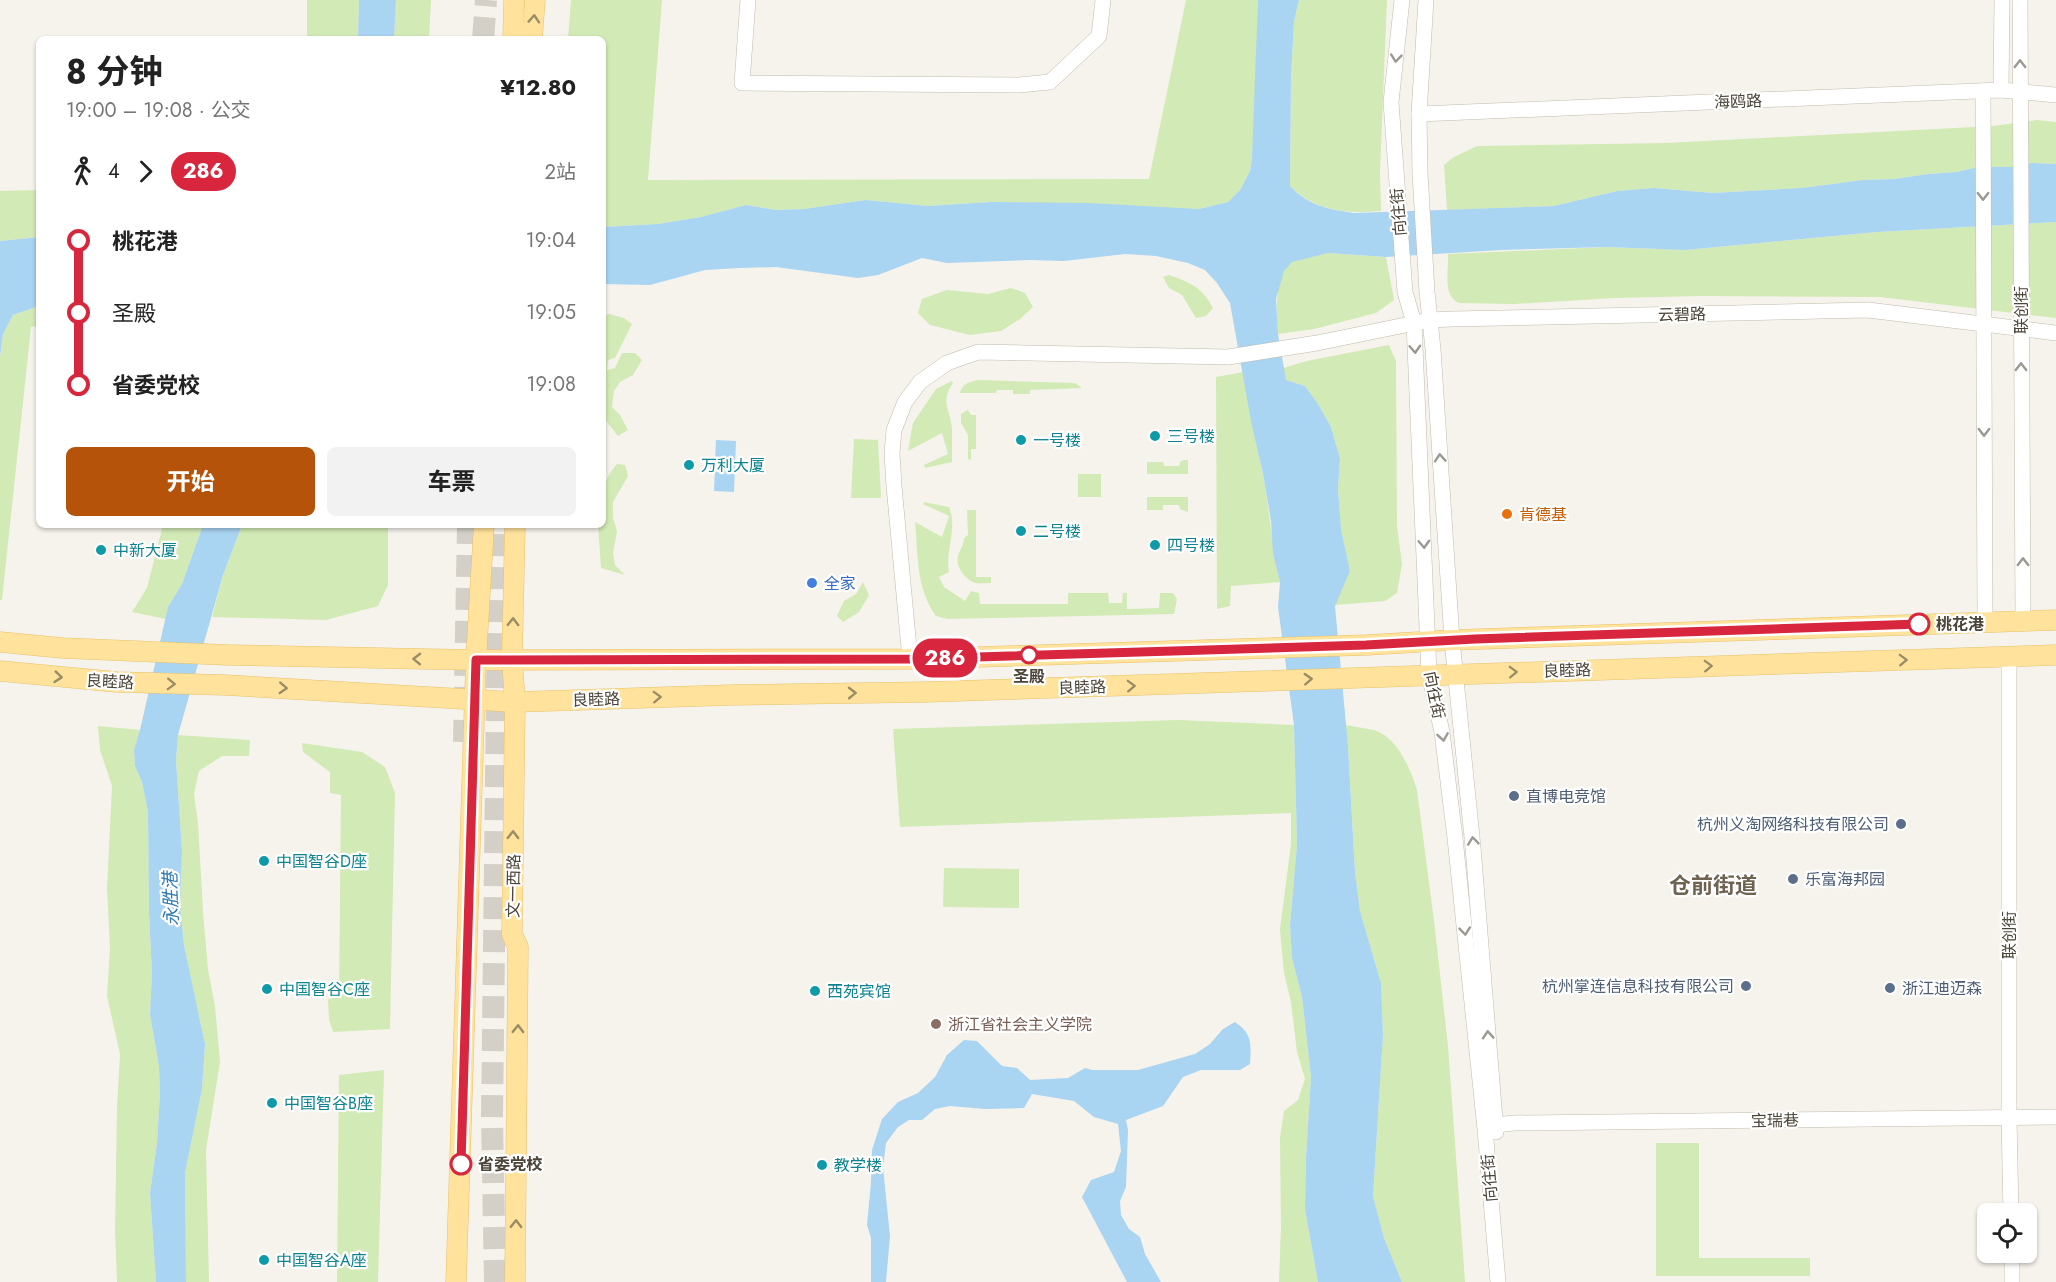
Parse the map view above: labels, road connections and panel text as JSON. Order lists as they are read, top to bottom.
{
  "streets": {
    "main road": ["良睦路", "文一西路"],
    "street": [
      "海鸥路",
      "向往街",
      "联创街",
      "云碧路",
      "宝瑞巷"
    ]
  },
  "crossings": [
    ["海鸥路", "向往街"],
    ["海鸥路", "联创街"],
    ["向往街", "云碧路"],
    ["向往街", "良睦路"],
    ["向往街", "宝瑞巷"],
    ["联创街", "云碧路"],
    ["联创街", "良睦路"],
    ["联创街", "宝瑞巷"],
    ["云碧路", "良睦路"],
    ["良睦路", "文一西路"]
  ],
  "districts": ["仓前街道"],
  "water": ["永胜港"],
  "places": [
    "三号楼",
    "一号楼",
    "万利大厦",
    "肯德基",
    "二号楼",
    "四号楼",
    "中新大厦",
    "全家",
    "桃花港",
    "圣殿",
    "直博电竞馆",
    "杭州义淘网络科技有限公司",
    "中国智谷D座",
    "乐富海邦园",
    "杭州掌连信息科技有限公司",
    "浙江迪迈森",
    "中国智谷C座",
    "西苑宾馆",
    "浙江省社会主义学院",
    "中国智谷B座",
    "省委党校",
    "教学楼",
    "中国智谷A座"
  ],
  "lines": ["bus line 286"],
  "page": {
    "on_map": "286",
    "heading": ["8 分钟", "19:00 – 19:08 · 公交", "¥12.80"],
    "legs": ["4", "286", "2站"],
    "list": [
      {
        "name": "桃花港",
        "value": "19:04"
      },
      {
        "name": "圣殿",
        "value": "19:05"
      },
      {
        "name": "省委党校",
        "value": "19:08"
      }
    ],
    "buttons": ["开始", "车票"]
  }
}
